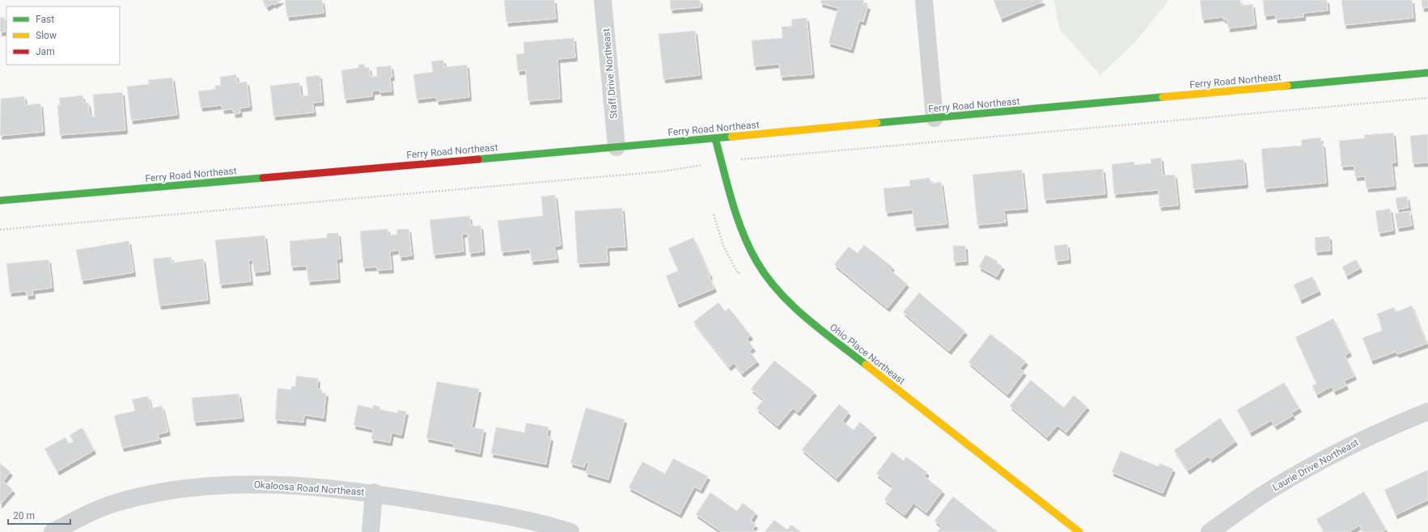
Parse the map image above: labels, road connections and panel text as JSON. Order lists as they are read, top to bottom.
{
  "streets": {
    "street": [
      "Staff Drive Northeast",
      "Ferry Road Northeast",
      "Ohio Place Northeast",
      "Laurie Drive Northeast",
      "Okaloosa Road Northeast"
    ]
  },
  "crossings": [
    ["Staff Drive Northeast", "Ferry Road Northeast"],
    ["Ferry Road Northeast", "Ohio Place Northeast"]
  ],
  "legend": ["Fast", "Slow", "Jam"],
  "scale_bar": "20 m"
}
